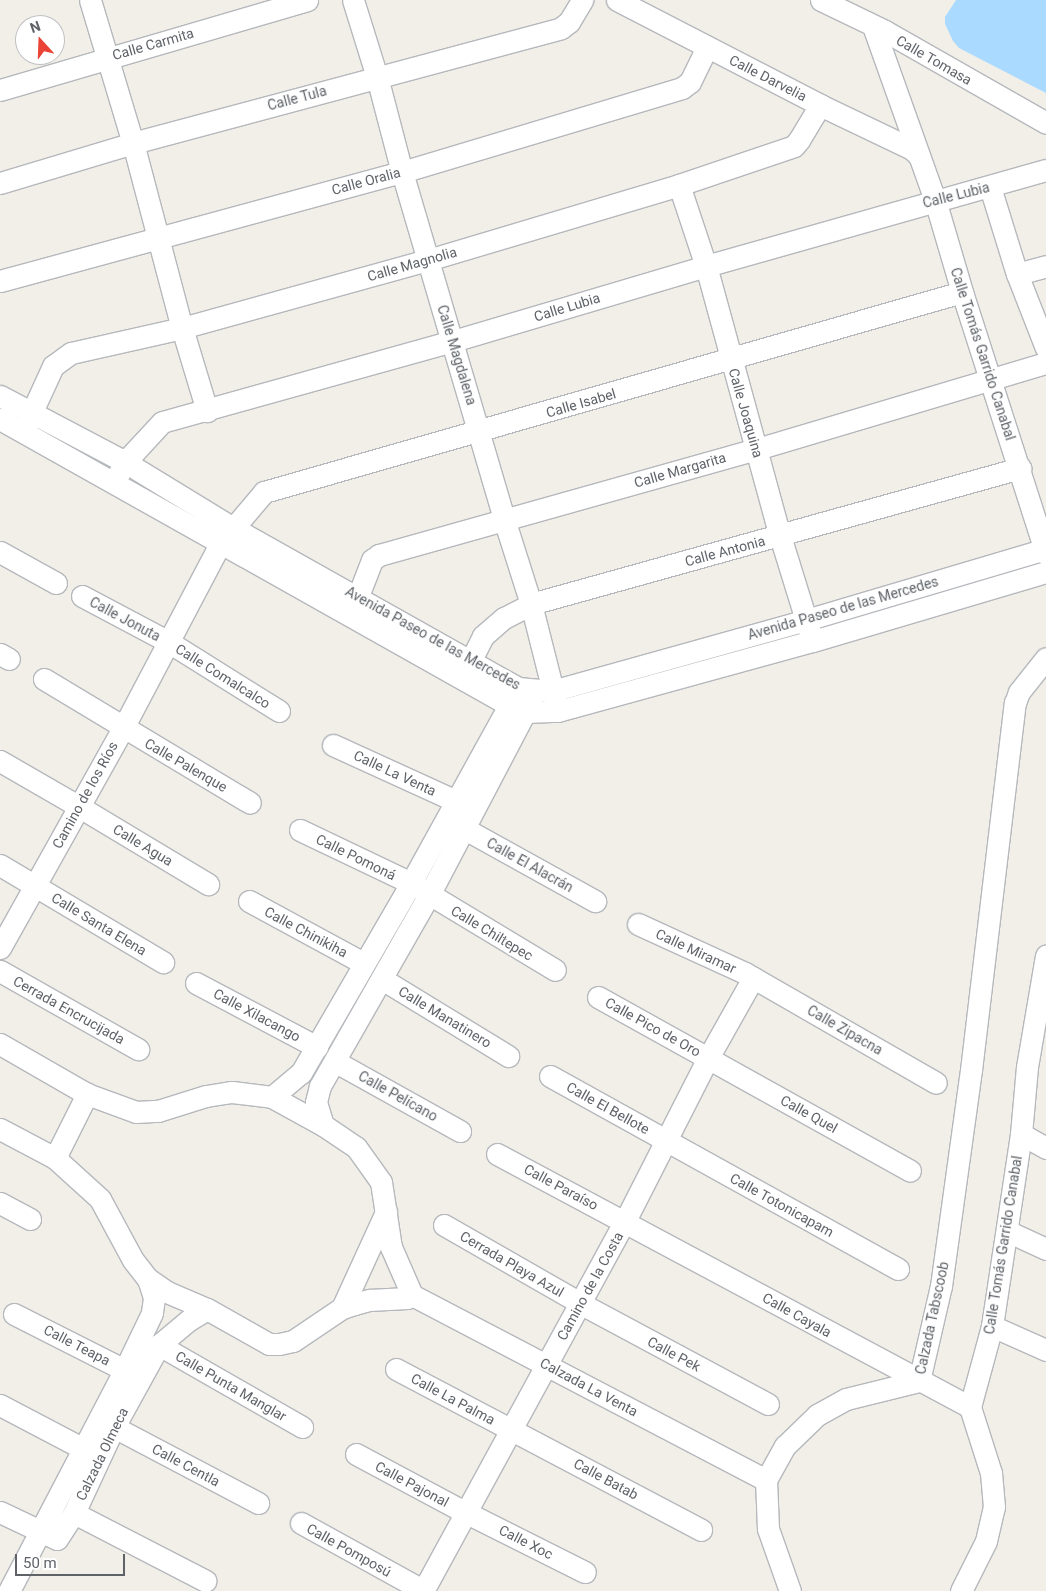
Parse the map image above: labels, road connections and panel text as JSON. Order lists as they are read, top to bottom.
{
  "streets": {
    "street": [
      "Calle Carmita",
      "Calle Tomasa",
      "Calle Darvelia",
      "Calle Tula",
      "Calle Oralia",
      "Calle Lubia",
      "Calle Magnolia",
      "Calle Tomás Garrido Canabal",
      "Calle Magdalena",
      "Calle Isabel",
      "Calle Joaquina",
      "Calle Margarita",
      "Calle Antonia",
      "Avenida Paseo de las Mercedes",
      "Calle Jonuta",
      "Calle Comalcalco",
      "Calle Palenque",
      "Calle La Venta",
      "Camino de los Ríos",
      "Calle Agua",
      "Calle Pomoná",
      "Calle El Alacrán",
      "Calle Santa Elena",
      "Calle Chinikiha",
      "Calle Chiltepec",
      "Calle Miramar",
      "Cerrada Encrucijada",
      "Calle Xilacango",
      "Calle Manatinero",
      "Calle Pico de Oro",
      "Calle Zipacna",
      "Calle Pelícano",
      "Calle El Bellote",
      "Calle Quel",
      "Calle Paraíso",
      "Calle Totonicapam",
      "Cerrada Playa Azul",
      "Camino de la Costa",
      "Calle Cayala",
      "Calzada Tabscoob",
      "Calle Teapa",
      "Calle Pek",
      "Calle Punta Manglar",
      "Calzada La Venta",
      "Calle La Palma",
      "Calzada Olmeca",
      "Calle Centla",
      "Calle Batab",
      "Calle Pajonal",
      "Calle Xoc",
      "Calle Pomposú"
    ]
  },
  "crossings": [
    ["Calle Tomasa", "Calle Tomás Garrido Canabal"],
    ["Calle Darvelia", "Calle Oralia"],
    ["Calle Darvelia", "Calle Magnolia"],
    ["Calle Darvelia", "Calle Tomás Garrido Canabal"],
    ["Calle Tula", "Calle Magdalena"],
    ["Calle Oralia", "Calle Magdalena"],
    ["Calle Lubia", "Calle Tomás Garrido Canabal"],
    ["Calle Lubia", "Calle Magdalena"],
    ["Calle Lubia", "Calle Joaquina"],
    ["Calle Lubia", "Avenida Paseo de las Mercedes"],
    ["Calle Magnolia", "Calle Magdalena"],
    ["Calle Magnolia", "Calle Joaquina"],
    ["Calle Magnolia", "Avenida Paseo de las Mercedes"],
    ["Calle Tomás Garrido Canabal", "Calle Isabel"],
    ["Calle Tomás Garrido Canabal", "Calle Margarita"],
    ["Calle Tomás Garrido Canabal", "Calle Antonia"],
    ["Calle Tomás Garrido Canabal", "Avenida Paseo de las Mercedes"],
    ["Calle Tomás Garrido Canabal", "Calle Cayala"],
    ["Calle Magdalena", "Calle Isabel"],
    ["Calle Magdalena", "Calle Margarita"],
    ["Calle Magdalena", "Calle Antonia"],
    ["Calle Magdalena", "Avenida Paseo de las Mercedes"],
    ["Calle Isabel", "Calle Joaquina"],
    ["Calle Isabel", "Avenida Paseo de las Mercedes"],
    ["Calle Isabel", "Camino de los Ríos"],
    ["Calle Joaquina", "Calle Margarita"],
    ["Calle Joaquina", "Calle Antonia"],
    ["Calle Joaquina", "Avenida Paseo de las Mercedes"],
    ["Calle Margarita", "Avenida Paseo de las Mercedes"],
    ["Calle Antonia", "Avenida Paseo de las Mercedes"],
    ["Avenida Paseo de las Mercedes", "Camino de los Ríos"],
    ["Calle Jonuta", "Calle Comalcalco"],
    ["Calle Jonuta", "Camino de los Ríos"],
    ["Calle Comalcalco", "Camino de los Ríos"],
    ["Calle Palenque", "Camino de los Ríos"],
    ["Camino de los Ríos", "Calle Agua"],
    ["Camino de los Ríos", "Calle Santa Elena"],
    ["Calle Pomoná", "Calle Chiltepec"],
    ["Calle Miramar", "Calle Zipacna"],
    ["Calle Miramar", "Camino de la Costa"],
    ["Calle Pico de Oro", "Calle Quel"],
    ["Calle Pico de Oro", "Camino de la Costa"],
    ["Calle Zipacna", "Camino de la Costa"],
    ["Calle El Bellote", "Calle Totonicapam"],
    ["Calle El Bellote", "Camino de la Costa"],
    ["Calle Quel", "Camino de la Costa"],
    ["Calle Paraíso", "Camino de la Costa"],
    ["Calle Paraíso", "Calle Cayala"],
    ["Calle Totonicapam", "Camino de la Costa"],
    ["Cerrada Playa Azul", "Camino de la Costa"],
    ["Cerrada Playa Azul", "Calle Pek"],
    ["Camino de la Costa", "Calle Cayala"],
    ["Camino de la Costa", "Calle Pek"],
    ["Camino de la Costa", "Calzada La Venta"],
    ["Camino de la Costa", "Calle La Palma"],
    ["Camino de la Costa", "Calle Batab"],
    ["Camino de la Costa", "Calle Pajonal"],
    ["Camino de la Costa", "Calle Xoc"],
    ["Camino de la Costa", "Calle Pomposú"],
    ["Calle Cayala", "Calzada Tabscoob"],
    ["Calzada Tabscoob", "Calzada La Venta"],
    ["Calle Teapa", "Calzada Olmeca"],
    ["Calle Punta Manglar", "Calzada Olmeca"],
    ["Calle La Palma", "Calle Batab"],
    ["Calzada Olmeca", "Calle Centla"],
    ["Calle Pajonal", "Calle Xoc"]
  ],
  "scale_bar": "50 m",
  "north": "top"
}
